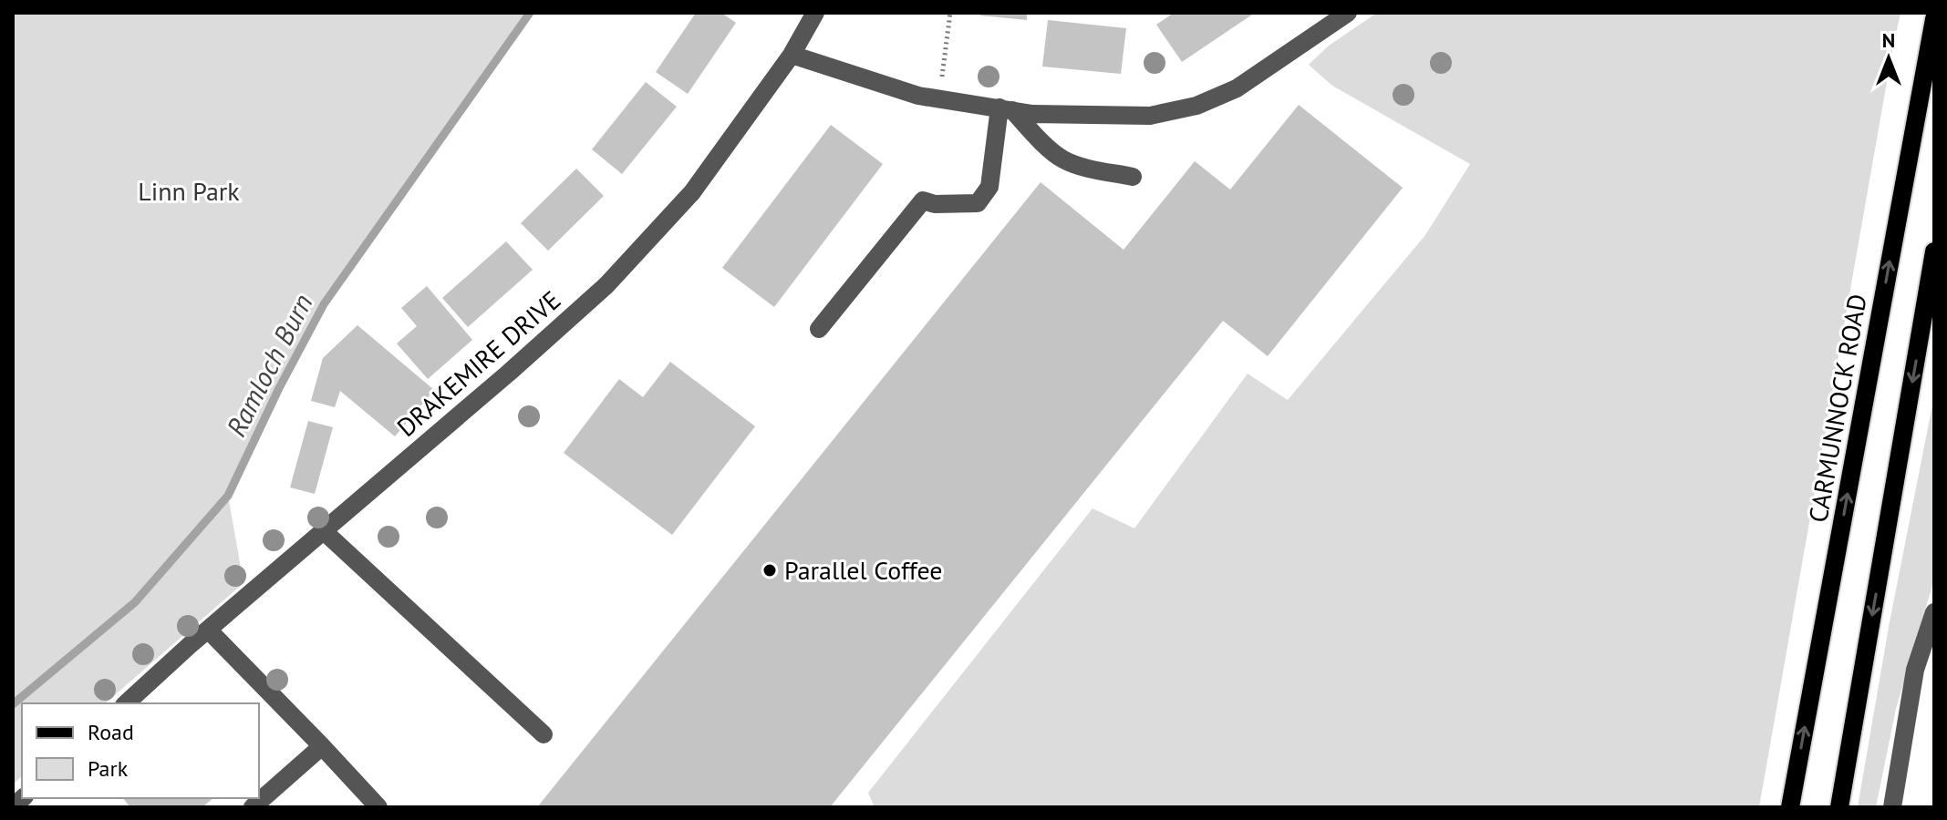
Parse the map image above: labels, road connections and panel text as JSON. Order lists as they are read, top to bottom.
{
  "streets": {
    "main road": ["CARMUNNOCK ROAD"],
    "street": ["DRAKEMIRE DRIVE"]
  },
  "water": ["Ramloch Burn"],
  "parks": ["Linn Park"],
  "places": ["Parallel Coffee"],
  "legend": ["Road", "Park"],
  "north": "top"
}
